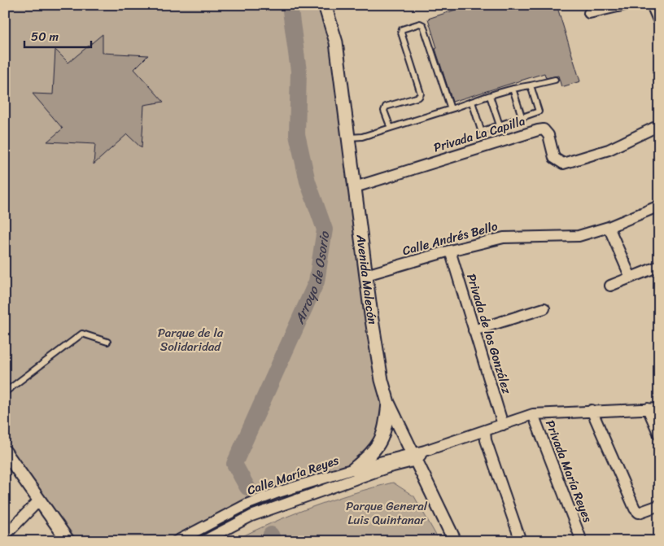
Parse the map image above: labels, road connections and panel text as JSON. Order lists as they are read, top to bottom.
{
  "streets": {
    "street": [
      "Privada La Capilla",
      "Calle Andrés Bello",
      "Avenida Malecón",
      "Privada de los González",
      "Privada María Reyes",
      "Calle María Reyes"
    ]
  },
  "crossings": [
    ["Privada La Capilla", "Avenida Malecón"],
    ["Calle Andrés Bello", "Avenida Malecón"],
    ["Calle Andrés Bello", "Privada de los González"],
    ["Avenida Malecón", "Calle María Reyes"],
    ["Privada de los González", "Calle María Reyes"],
    ["Privada María Reyes", "Calle María Reyes"]
  ],
  "water": ["Arroyo de Osorio"],
  "parks": ["Parque de la Solidaridad", "Parque General Luis Quintanar"],
  "scale_bar": "50 m"
}
